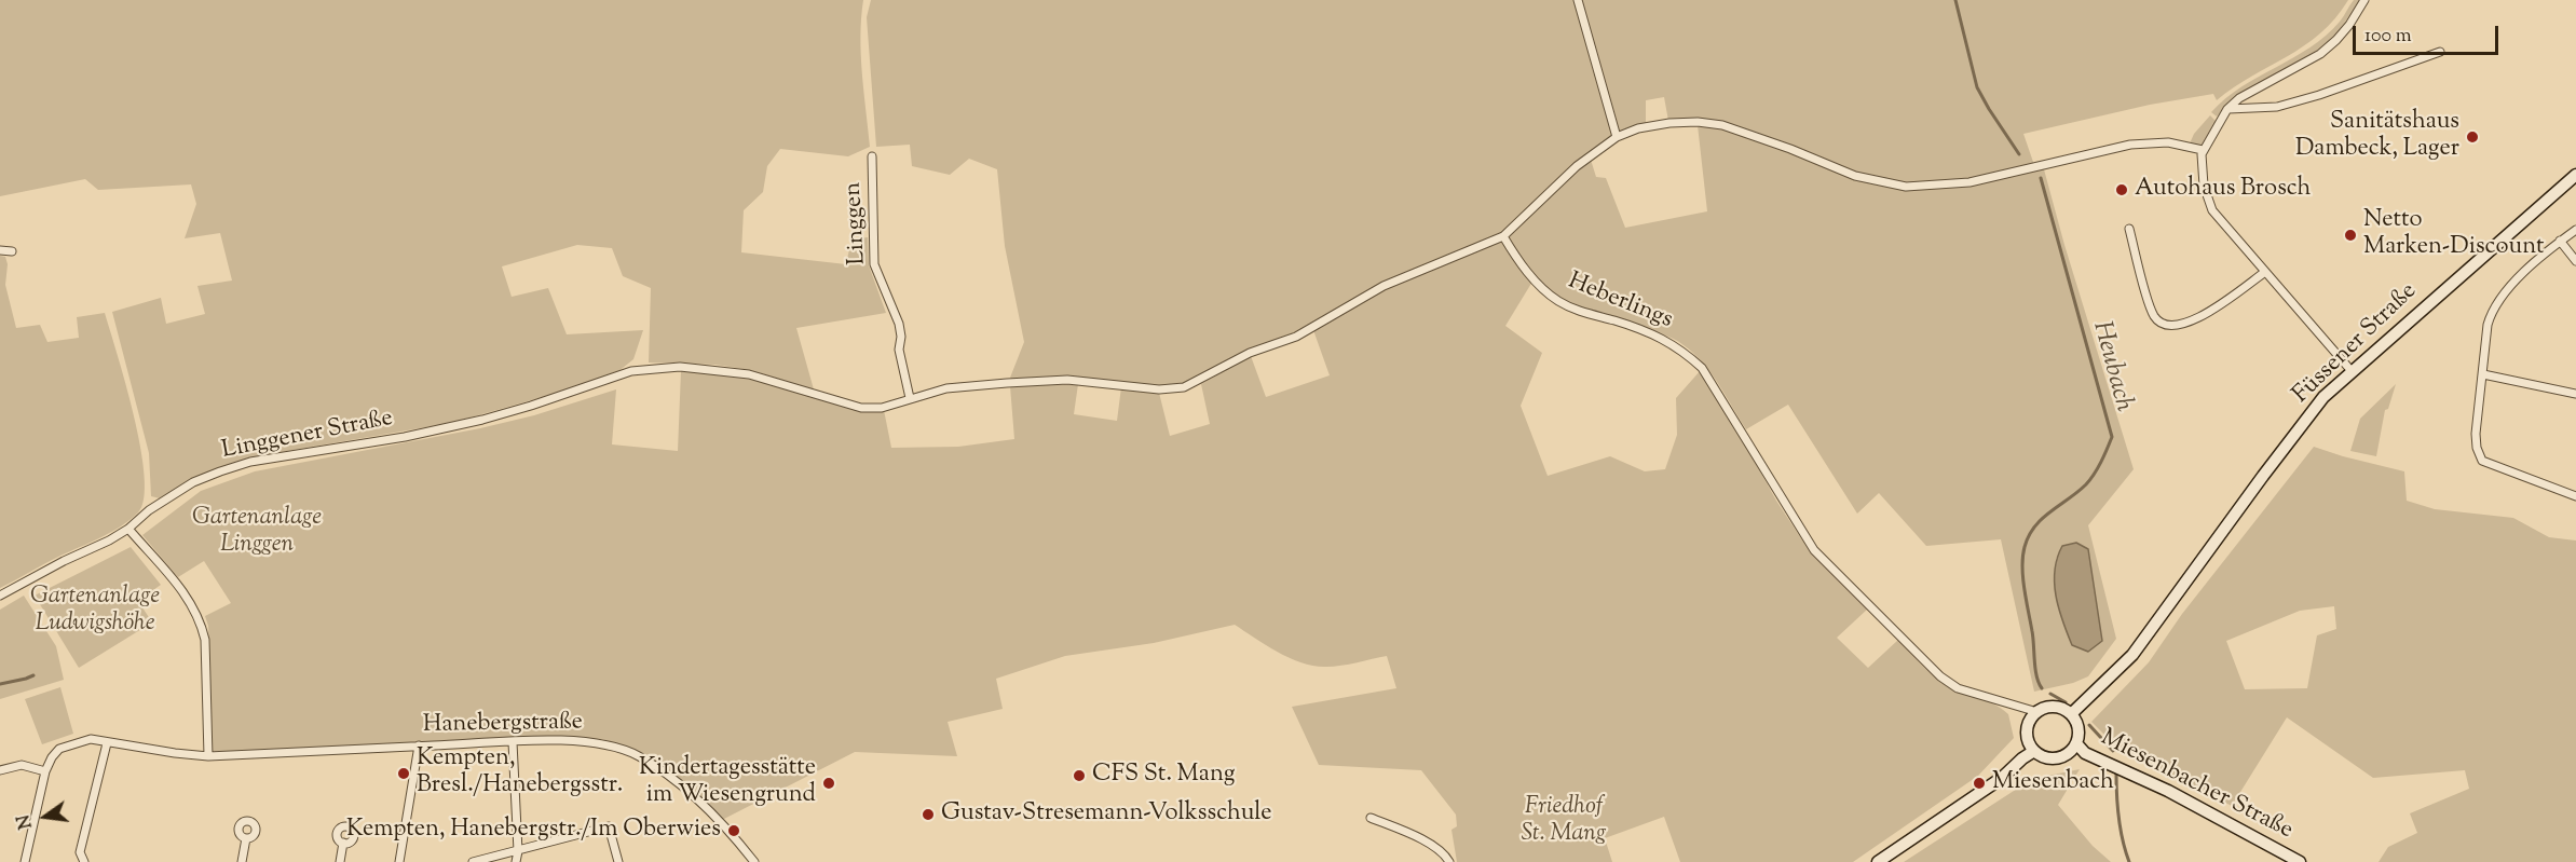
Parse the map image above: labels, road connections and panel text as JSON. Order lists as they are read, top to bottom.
{
  "streets": {
    "main road": ["Füssener Straße", "Miesenbacher Straße"],
    "street": [
      "Linggen",
      "Heberlings",
      "Linggener Straße",
      "Hanebergstraße"
    ]
  },
  "crossings": [
    ["Linggen", "Linggener Straße"],
    ["Heberlings", "Füssener Straße"],
    ["Heberlings", "Linggener Straße"],
    ["Heberlings", "Miesenbacher Straße"],
    ["Füssener Straße", "Miesenbacher Straße"]
  ],
  "water": ["Heubach"],
  "parks": ["Gartenanlage Linggen", "Gartenanlage Ludwigshöhe", "Friedhof St. Mang"],
  "places": [
    "Sanitätshaus Dambeck, Lager",
    "Autohaus Brosch",
    "Netto Marken-Discount",
    "Kempten, Bresl./Hanebergsstr.",
    "CFS St. Mang",
    "Kindertagesstätte im Wiesengrund",
    "Miesenbach",
    "Gustav-Stresemann-Volksschule",
    "Kempten, Hanebergstr./Im Oberwies"
  ],
  "scale_bar": "100 m",
  "north": "left"
}
